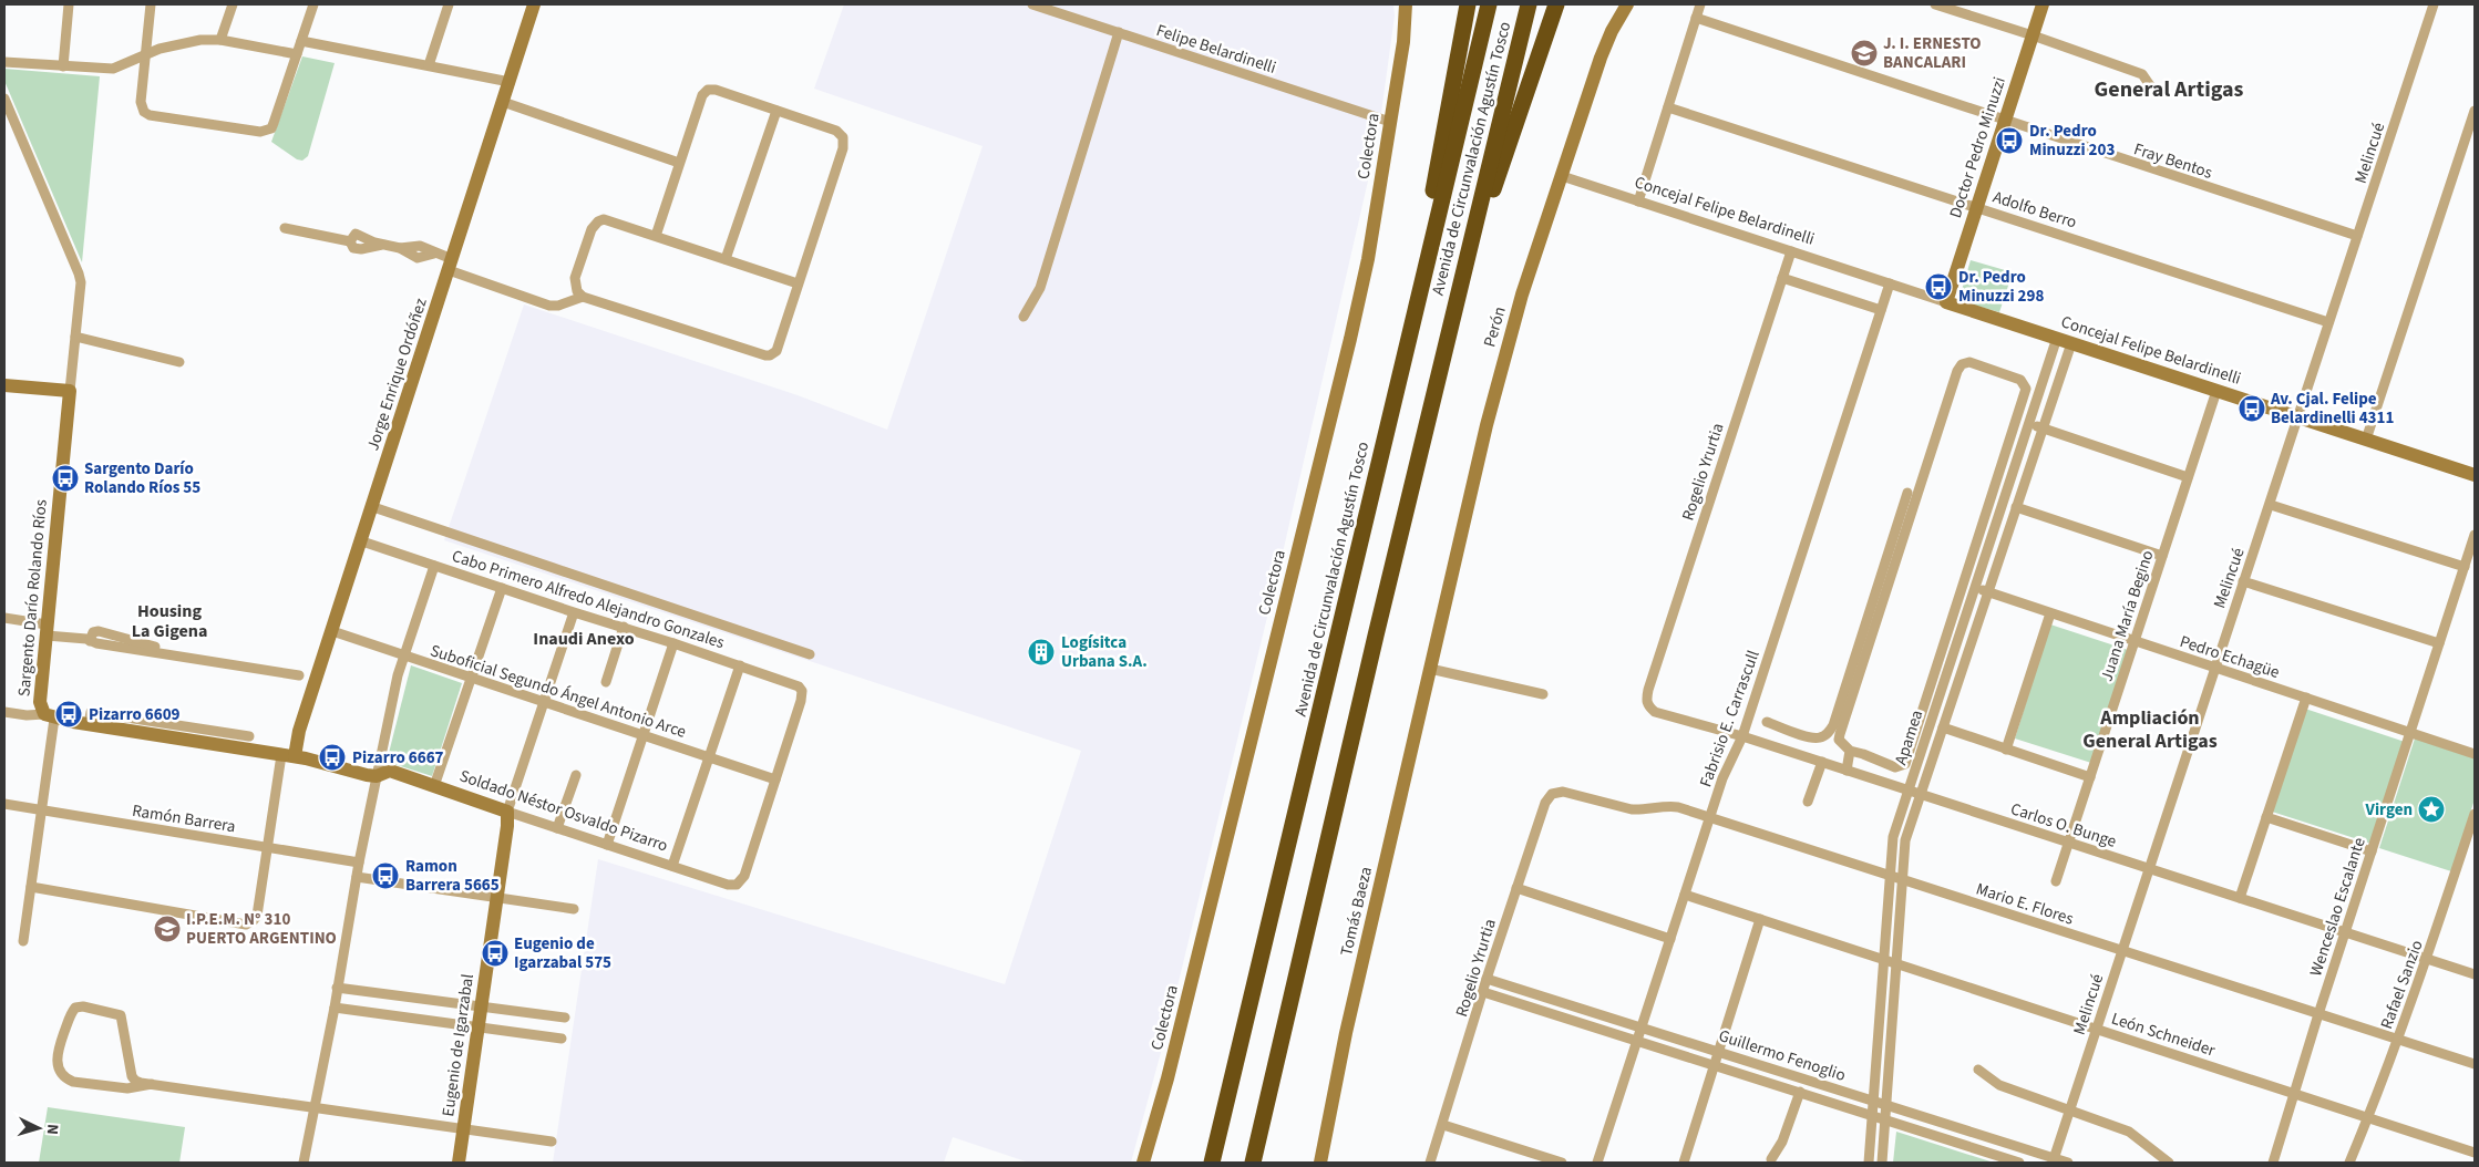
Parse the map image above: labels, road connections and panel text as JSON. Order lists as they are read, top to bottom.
{
  "streets": {
    "highway": ["Avenida de Circunvalación Agustín Tosco"],
    "street": [
      "Felipe Belardinelli",
      "Colectora",
      "Doctor Pedro Minuzzi",
      "Melincué",
      "Fray Bentos",
      "Adolfo Berro",
      "Concejal Felipe Belardinelli",
      "Perón",
      "Jorge Enrique Ordóñez",
      "Rogelio Yrurtia",
      "Sargento Darío Rolando Ríos",
      "Cabo Primero Alfredo Alejandro Gonzales",
      "Juana María Begino",
      "Pedro Echagüe",
      "Suboficial Segundo Ángel Antonio Arce",
      "Fabrisio E. Carrascull",
      "Apamea",
      "Soldado Néstor Osvaldo Pizarro",
      "Ramón Barrera",
      "Carlos O. Bunge",
      "Mario E. Flores",
      "Wenceslao Escalante",
      "Tomás Baeza",
      "Rafael Sanzio",
      "León Schneider",
      "Eugenio de Igarzabal",
      "Guillermo Fenoglio"
    ]
  },
  "crossings": [
    ["Felipe Belardinelli", "Colectora"],
    ["Doctor Pedro Minuzzi", "Fray Bentos"],
    ["Doctor Pedro Minuzzi", "Adolfo Berro"],
    ["Doctor Pedro Minuzzi", "Concejal Felipe Belardinelli"],
    ["Melincué", "Fray Bentos"],
    ["Melincué", "Adolfo Berro"],
    ["Melincué", "Concejal Felipe Belardinelli"],
    ["Melincué", "Pedro Echagüe"],
    ["Melincué", "Carlos O. Bunge"],
    ["Melincué", "Mario E. Flores"],
    ["Melincué", "León Schneider"],
    ["Melincué", "Guillermo Fenoglio"],
    ["Concejal Felipe Belardinelli", "Perón"],
    ["Concejal Felipe Belardinelli", "Rogelio Yrurtia"],
    ["Concejal Felipe Belardinelli", "Juana María Begino"],
    ["Concejal Felipe Belardinelli", "Fabrisio E. Carrascull"],
    ["Concejal Felipe Belardinelli", "Apamea"],
    ["Perón", "Tomás Baeza"],
    ["Jorge Enrique Ordóñez", "Cabo Primero Alfredo Alejandro Gonzales"],
    ["Jorge Enrique Ordóñez", "Suboficial Segundo Ángel Antonio Arce"],
    ["Jorge Enrique Ordóñez", "Soldado Néstor Osvaldo Pizarro"],
    ["Rogelio Yrurtia", "Carlos O. Bunge"],
    ["Rogelio Yrurtia", "Mario E. Flores"],
    ["Rogelio Yrurtia", "Guillermo Fenoglio"],
    ["Sargento Darío Rolando Ríos", "Soldado Néstor Osvaldo Pizarro"],
    ["Sargento Darío Rolando Ríos", "Ramón Barrera"],
    ["Cabo Primero Alfredo Alejandro Gonzales", "Suboficial Segundo Ángel Antonio Arce"],
    ["Cabo Primero Alfredo Alejandro Gonzales", "Soldado Néstor Osvaldo Pizarro"],
    ["Cabo Primero Alfredo Alejandro Gonzales", "Eugenio de Igarzabal"],
    ["Juana María Begino", "Pedro Echagüe"],
    ["Juana María Begino", "Carlos O. Bunge"],
    ["Pedro Echagüe", "Apamea"],
    ["Pedro Echagüe", "Wenceslao Escalante"],
    ["Suboficial Segundo Ángel Antonio Arce", "Soldado Néstor Osvaldo Pizarro"],
    ["Suboficial Segundo Ángel Antonio Arce", "Eugenio de Igarzabal"],
    ["Fabrisio E. Carrascull", "Carlos O. Bunge"],
    ["Fabrisio E. Carrascull", "Mario E. Flores"],
    ["Fabrisio E. Carrascull", "León Schneider"],
    ["Fabrisio E. Carrascull", "Guillermo Fenoglio"],
    ["Apamea", "Carlos O. Bunge"],
    ["Apamea", "Mario E. Flores"],
    ["Apamea", "León Schneider"],
    ["Apamea", "Guillermo Fenoglio"],
    ["Soldado Néstor Osvaldo Pizarro", "Eugenio de Igarzabal"],
    ["Carlos O. Bunge", "Wenceslao Escalante"],
    ["Carlos O. Bunge", "Rafael Sanzio"],
    ["Mario E. Flores", "Wenceslao Escalante"],
    ["Mario E. Flores", "Rafael Sanzio"],
    ["Wenceslao Escalante", "León Schneider"],
    ["Rafael Sanzio", "León Schneider"]
  ],
  "districts": [
    "General Artigas",
    "Housing La Gigena",
    "Inaudi Anexo",
    "Ampliación General Artigas"
  ],
  "places": {
    "school or university": ["J. I. ERNESTO BANCALARI", "I.P.E.M. N° 310 PUERTO ARGENTINO"],
    "bus stop": [
      "Dr. Pedro Minuzzi 203",
      "Dr. Pedro Minuzzi 298",
      "Av. Cjal. Felipe Belardinelli 4311",
      "Sargento Darío Rolando Ríos 55",
      "Pizarro 6609",
      "Pizarro 6667",
      "Ramon Barrera 5665",
      "Eugenio de Igarzabal 575"
    ],
    "building": ["Logísitca Urbana S.A."],
    "place": ["Virgen"]
  },
  "north": "right"
}
